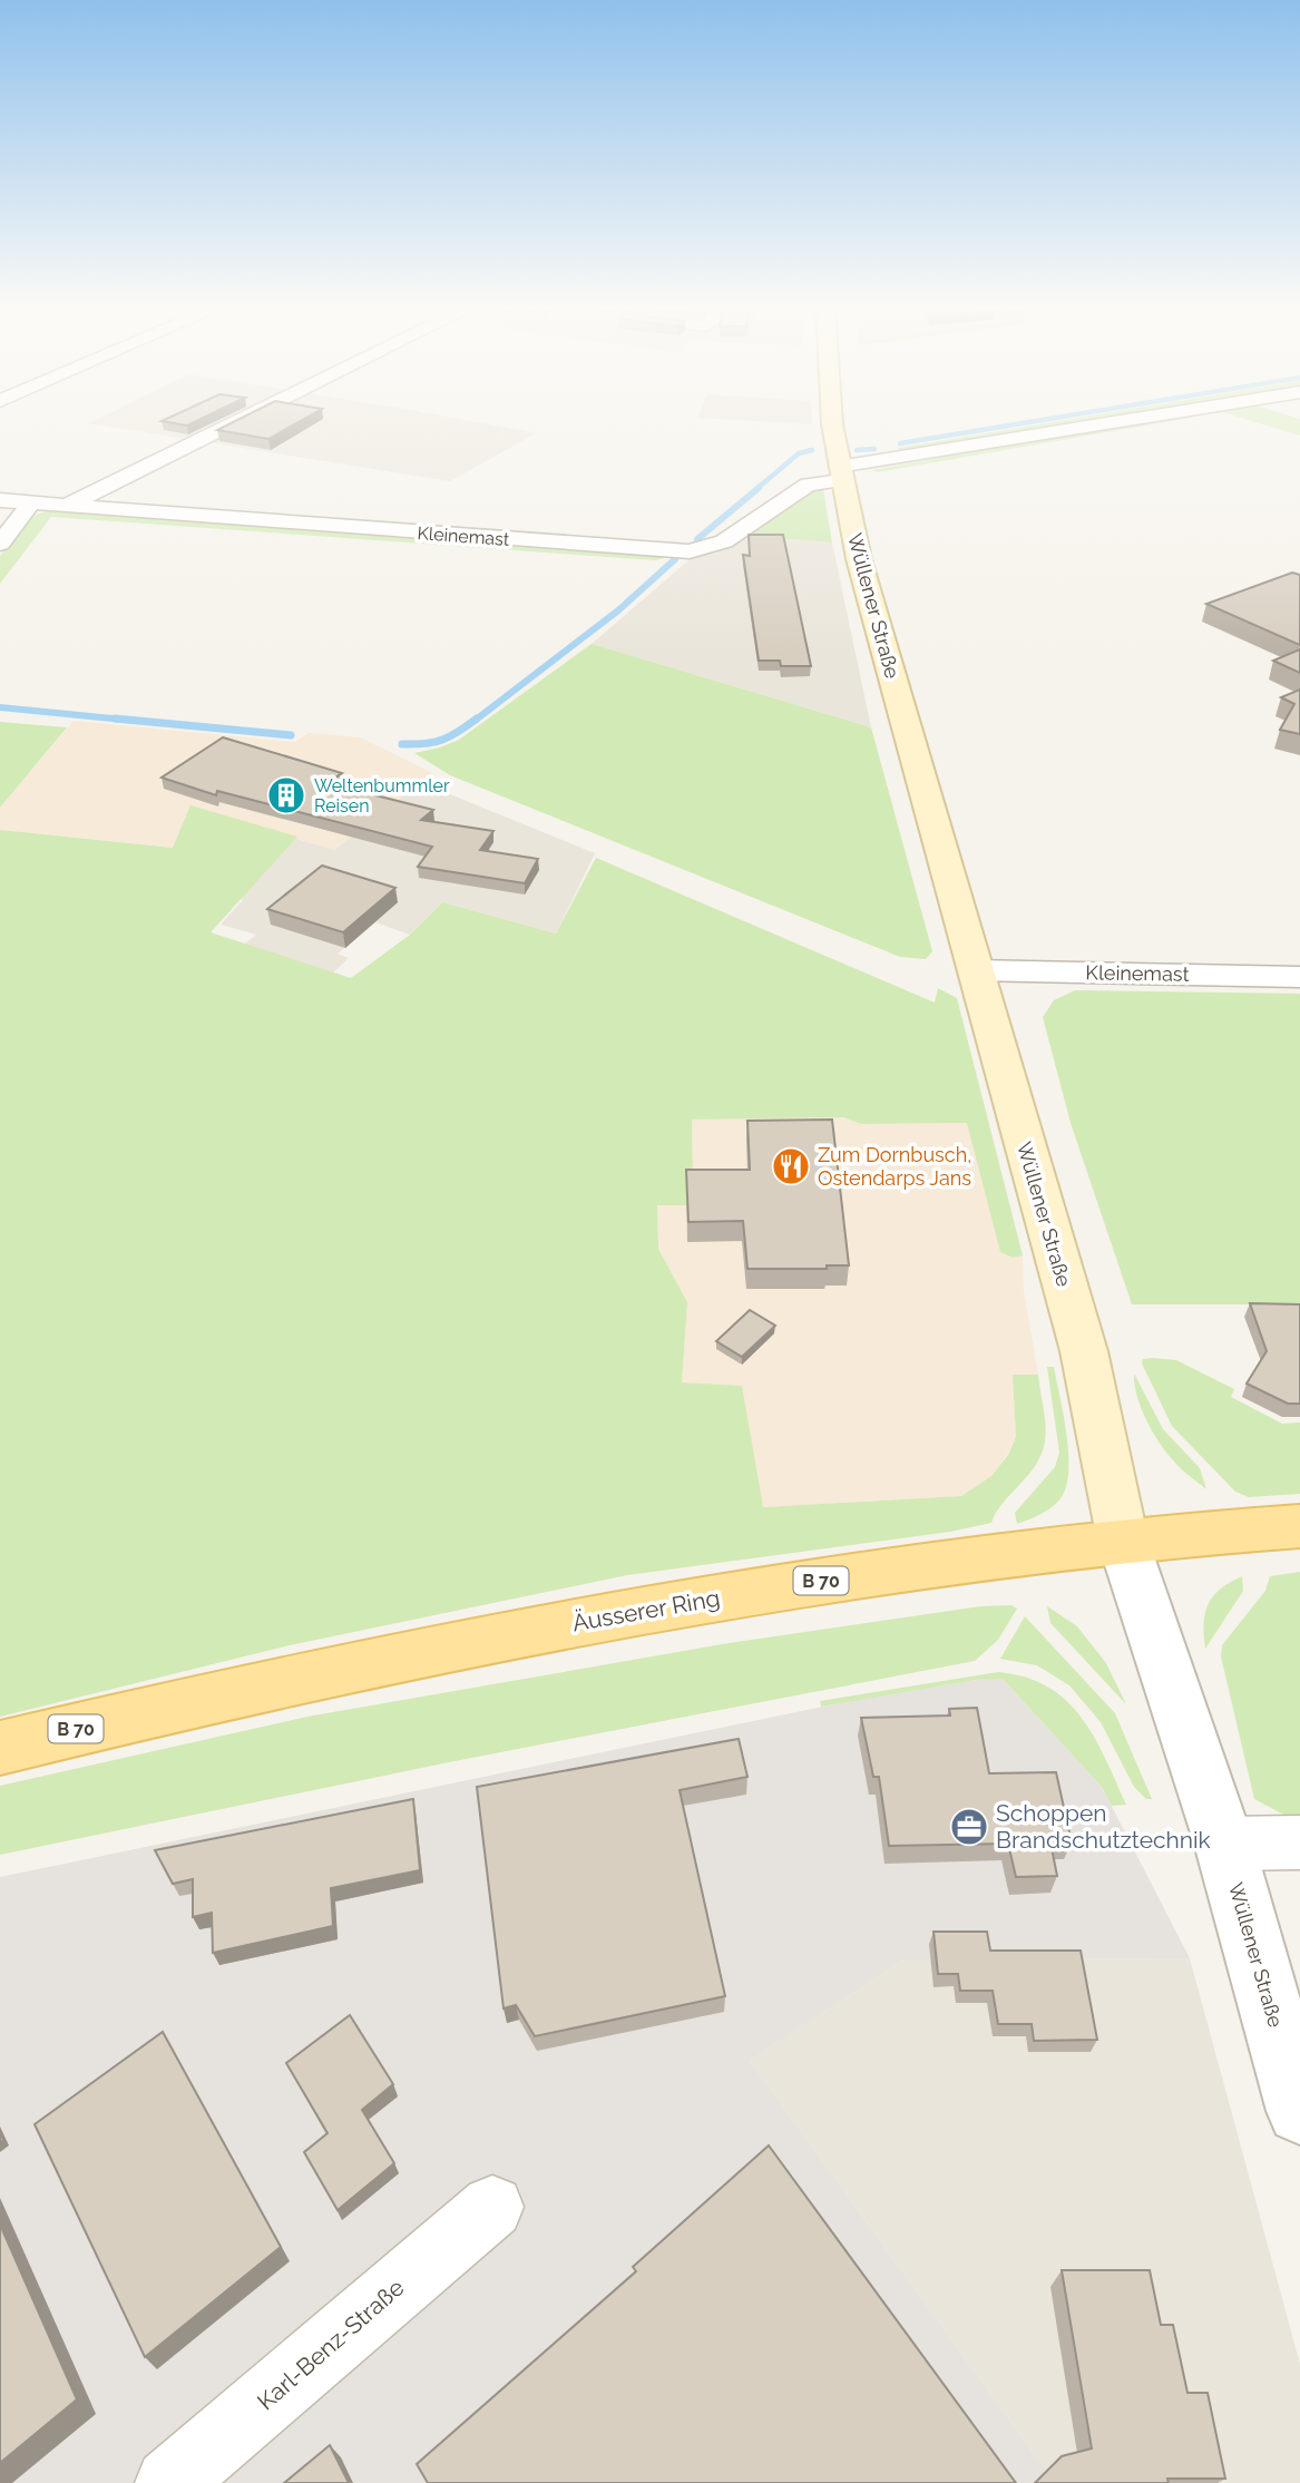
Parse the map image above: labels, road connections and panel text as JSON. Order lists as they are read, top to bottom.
{
  "streets": {
    "main road": ["Wüllener Straße", "B 70", "Äusserer Ring"],
    "street": ["Kleinemast", "Karl-Benz-Straße"]
  },
  "crossings": [
    ["Kleinemast", "Wüllener Straße"],
    ["Wüllener Straße", "Äusserer Ring"]
  ],
  "places": {
    "building": ["Weltenbummler Reisen"],
    "restaurant": ["Zum Dornbusch, Ostendarps Jans"],
    "office": ["Schoppen Brandschutztechnik"]
  }
}
